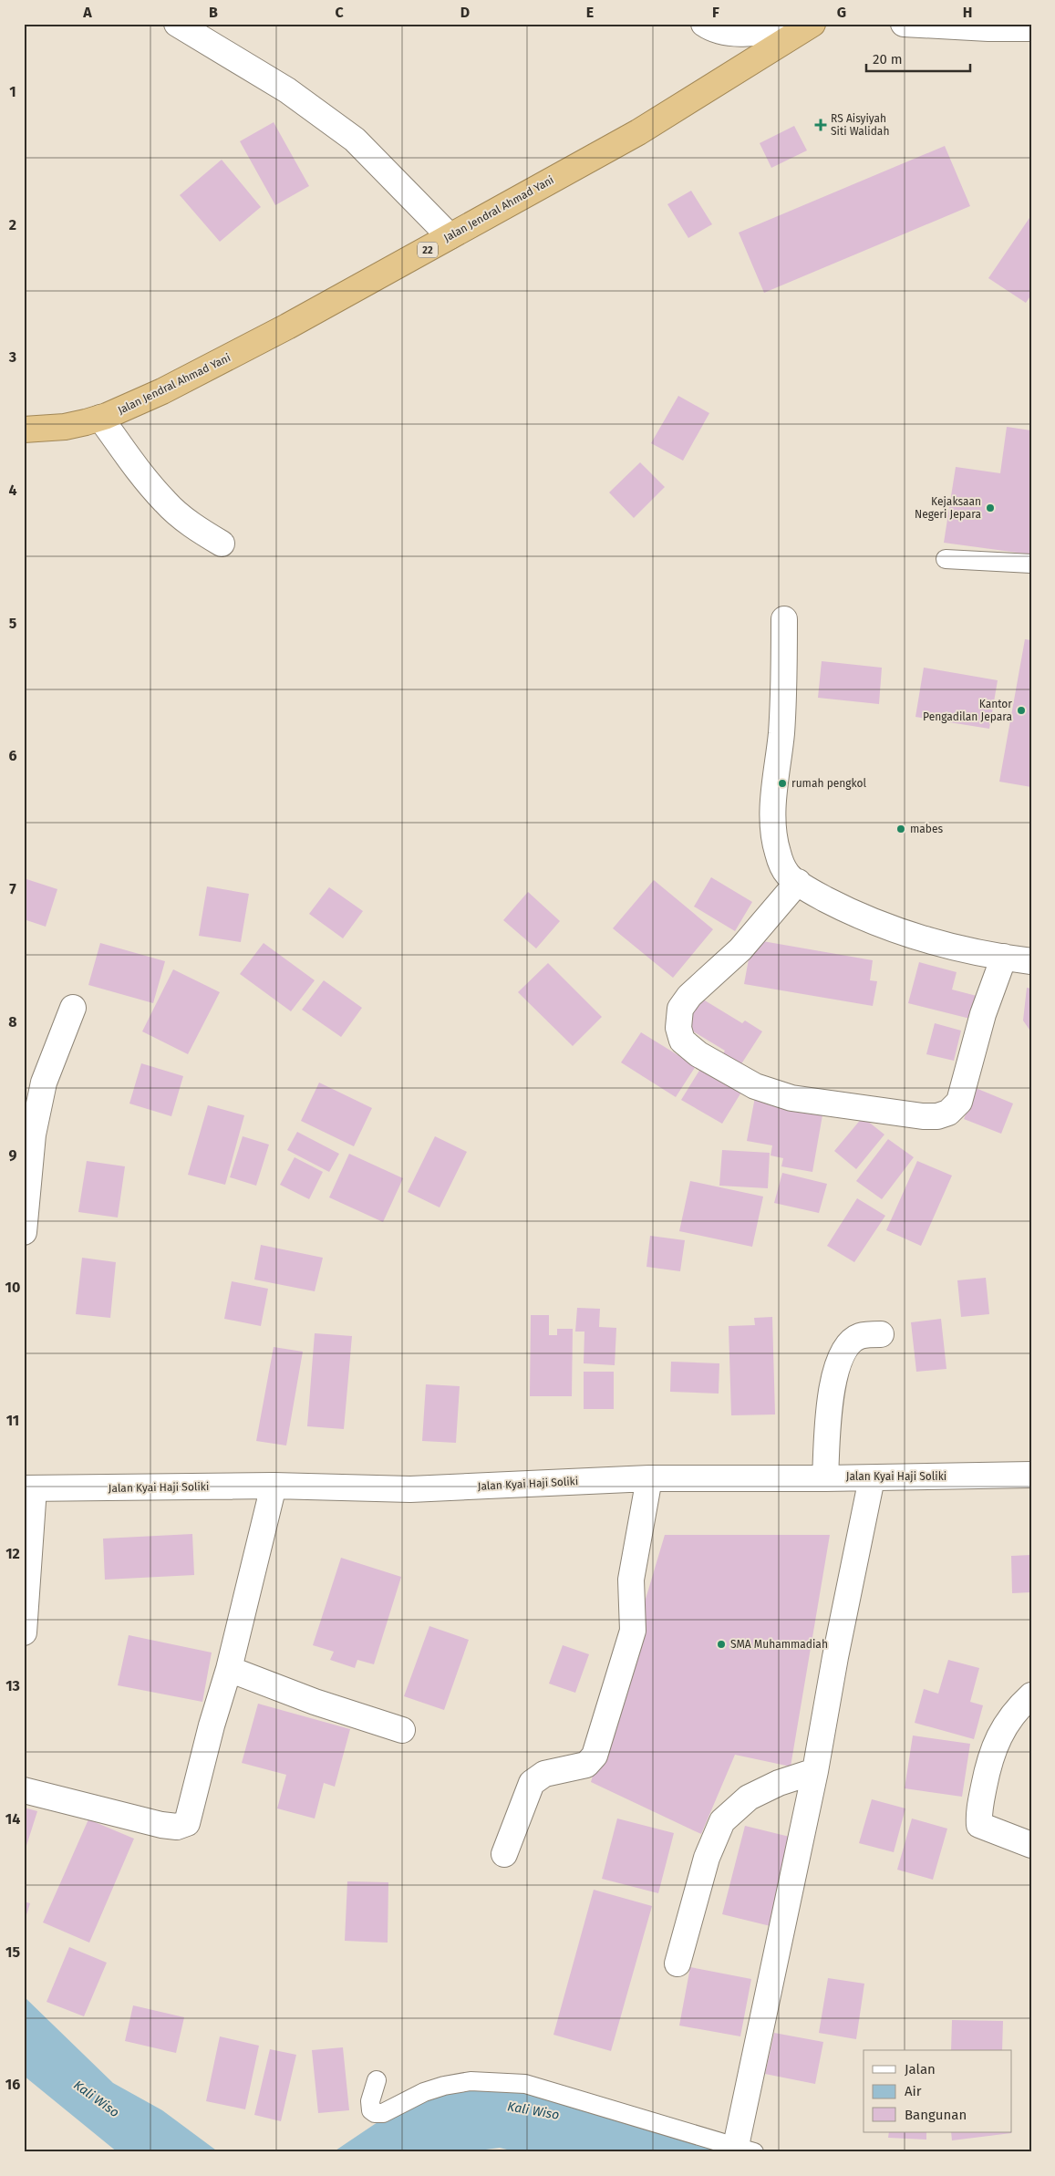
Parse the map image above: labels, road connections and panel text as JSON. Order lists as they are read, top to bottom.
{
  "streets": {
    "highway": ["Jalan Jendral Ahmad Yani", "22"],
    "street": ["Jalan Kyai Haji Soliki"]
  },
  "water": ["Kali Wiso"],
  "places": {
    "health": ["RS Aisyiyah Siti Walidah"],
    "other": [
      "Kejaksaan Negeri Jepara",
      "Kantor Pengadilan Jepara",
      "rumah pengkol",
      "mabes",
      "SMA Muhammadiah"
    ]
  },
  "legend": ["Jalan", "Air", "Bangunan"],
  "scale_bar": "20 m",
  "grid": {
    "columns": [
      "A",
      "B",
      "C",
      "D",
      "E",
      "F",
      "G",
      "H"
    ],
    "rows": [
      "1",
      "2",
      "3",
      "4",
      "5",
      "6",
      "7",
      "8",
      "9",
      "10",
      "11",
      "12",
      "13",
      "14",
      "15",
      "16"
    ]
  }
}
